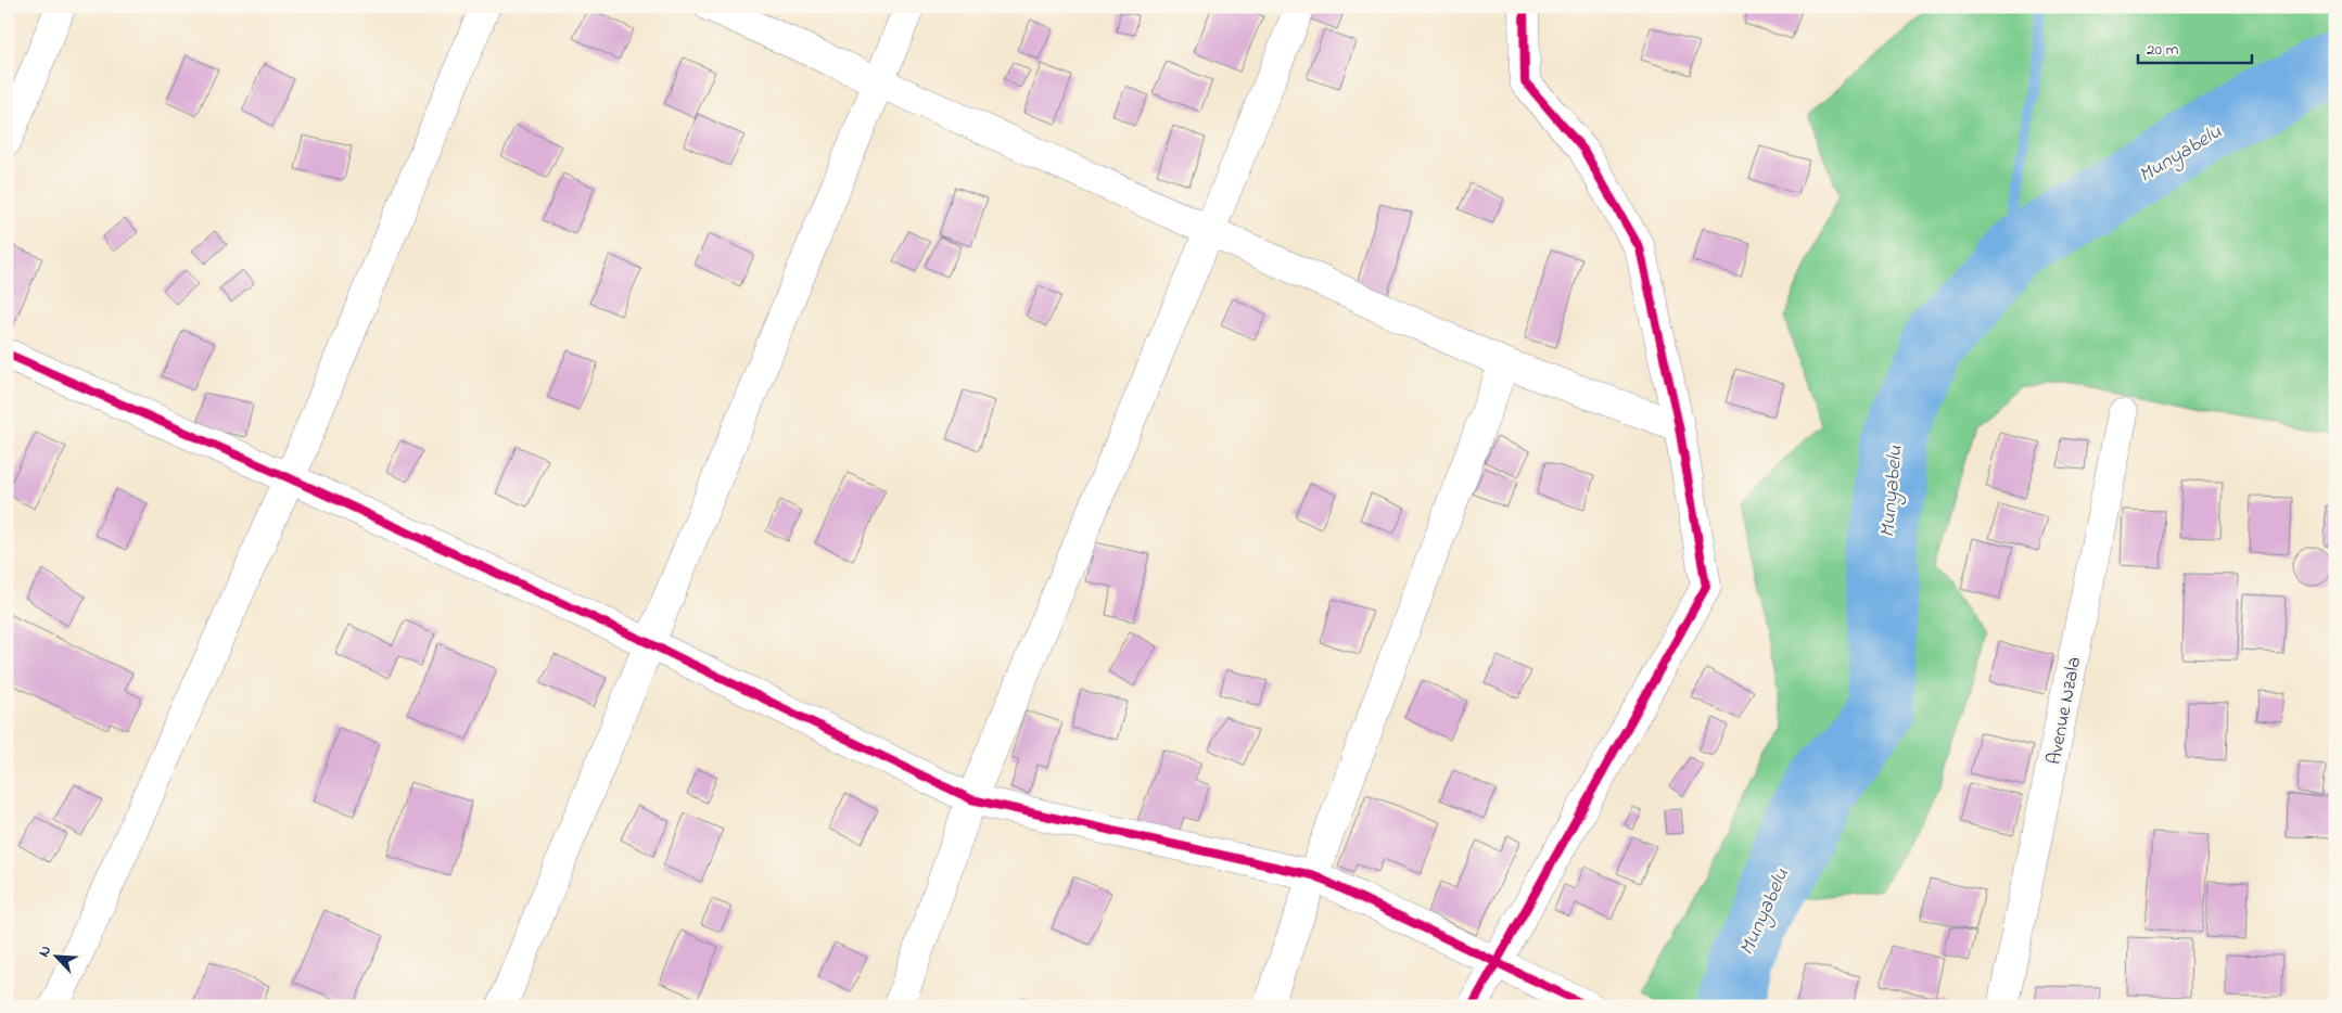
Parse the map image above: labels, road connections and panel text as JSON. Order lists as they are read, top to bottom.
{
  "streets": {
    "street": ["Avenue Nzala"]
  },
  "water": ["Munyabelu"],
  "scale_bar": "20 m",
  "north": "top left"
}
